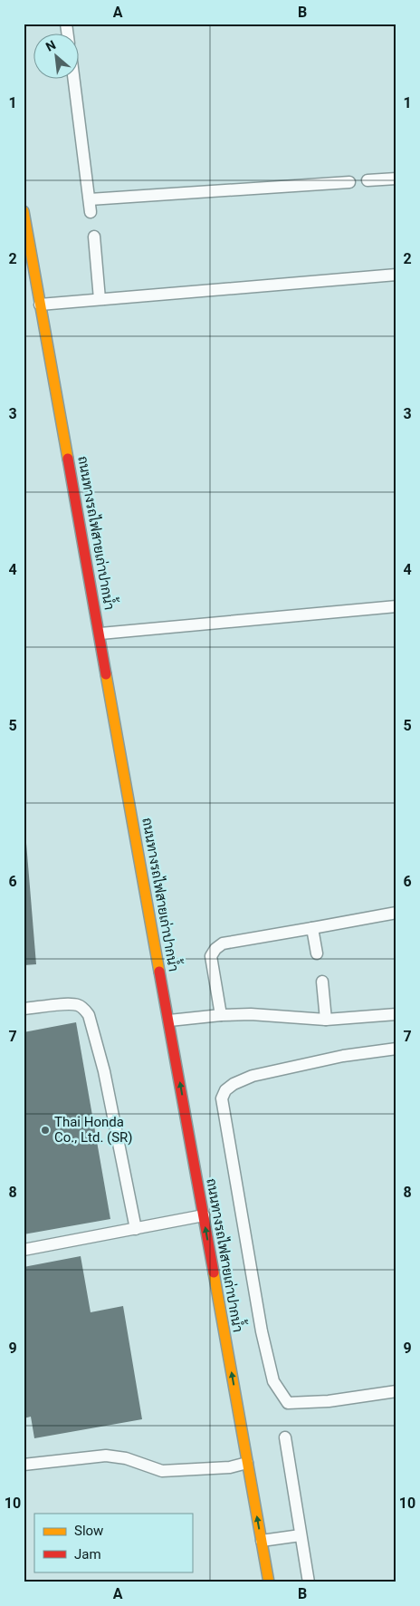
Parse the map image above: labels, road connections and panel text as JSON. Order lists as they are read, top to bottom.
{
  "streets": {
    "main road": ["ถนนทางรถไฟสายเก่าปากน้ำ"]
  },
  "one_way": ["ถนนทางรถไฟสายเก่าปากน้ำ"],
  "places": ["Thai Honda Co., Ltd. (SR)"],
  "legend": ["Slow", "Jam"],
  "north": "top left",
  "grid": {
    "columns": ["A", "B"],
    "rows": [
      "1",
      "2",
      "3",
      "4",
      "5",
      "6",
      "7",
      "8",
      "9",
      "10"
    ]
  }
}
